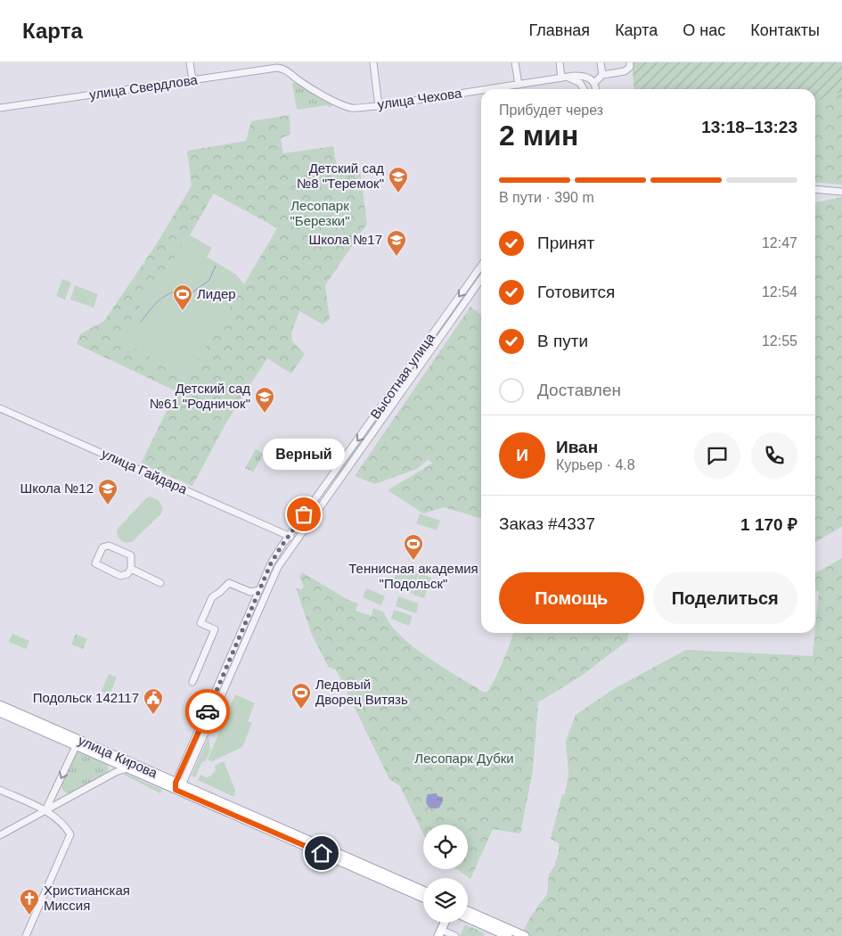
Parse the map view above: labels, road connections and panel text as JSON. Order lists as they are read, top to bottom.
{
  "streets": {
    "main road": ["улица Кирова"],
    "street": [
      "улица Свердлова",
      "улица Чехова",
      "Высотная улица",
      "улица Гайдара"
    ]
  },
  "crossings": [
    ["улица Свердлова", "улица Чехова"],
    ["Высотная улица", "улица Гайдара"],
    ["Высотная улица", "улица Кирова"]
  ],
  "parks": ["Лесопарк \"Березки\"", "Лесопарк Дубки"],
  "places": {
    "school or university": [
      "Детский сад №8 \"Теремок\"",
      "Школа №17",
      "Детский сад №61 \"Родничок\"",
      "Школа №12"
    ],
    "sports": ["Лидер", "Теннисная академия \"Подольск\"", "Ледовый Дворец Витязь"],
    "other": ["Верный"],
    "public building": ["Подольск 142117"],
    "church": ["Христианская Миссия"]
  },
  "page": {
    "header": "Карта",
    "nav": [
      "Главная",
      "Карта",
      "О нас",
      "Контакты"
    ],
    "heading": ["2 мин", "Прибудет через", "13:18–13:23"],
    "panel": [
      "Иван",
      "Курьер · 4.8",
      "Заказ #4337",
      "1 170 ₽"
    ],
    "bar": "В пути · 390 m",
    "list": [
      ["Принят", "12:47"],
      ["Готовится", "12:54"],
      ["В пути", "12:55"],
      "Доставлен"
    ],
    "round": "И",
    "bubble": "Верный",
    "buttons": ["Помощь", "Поделиться"]
  }
}
